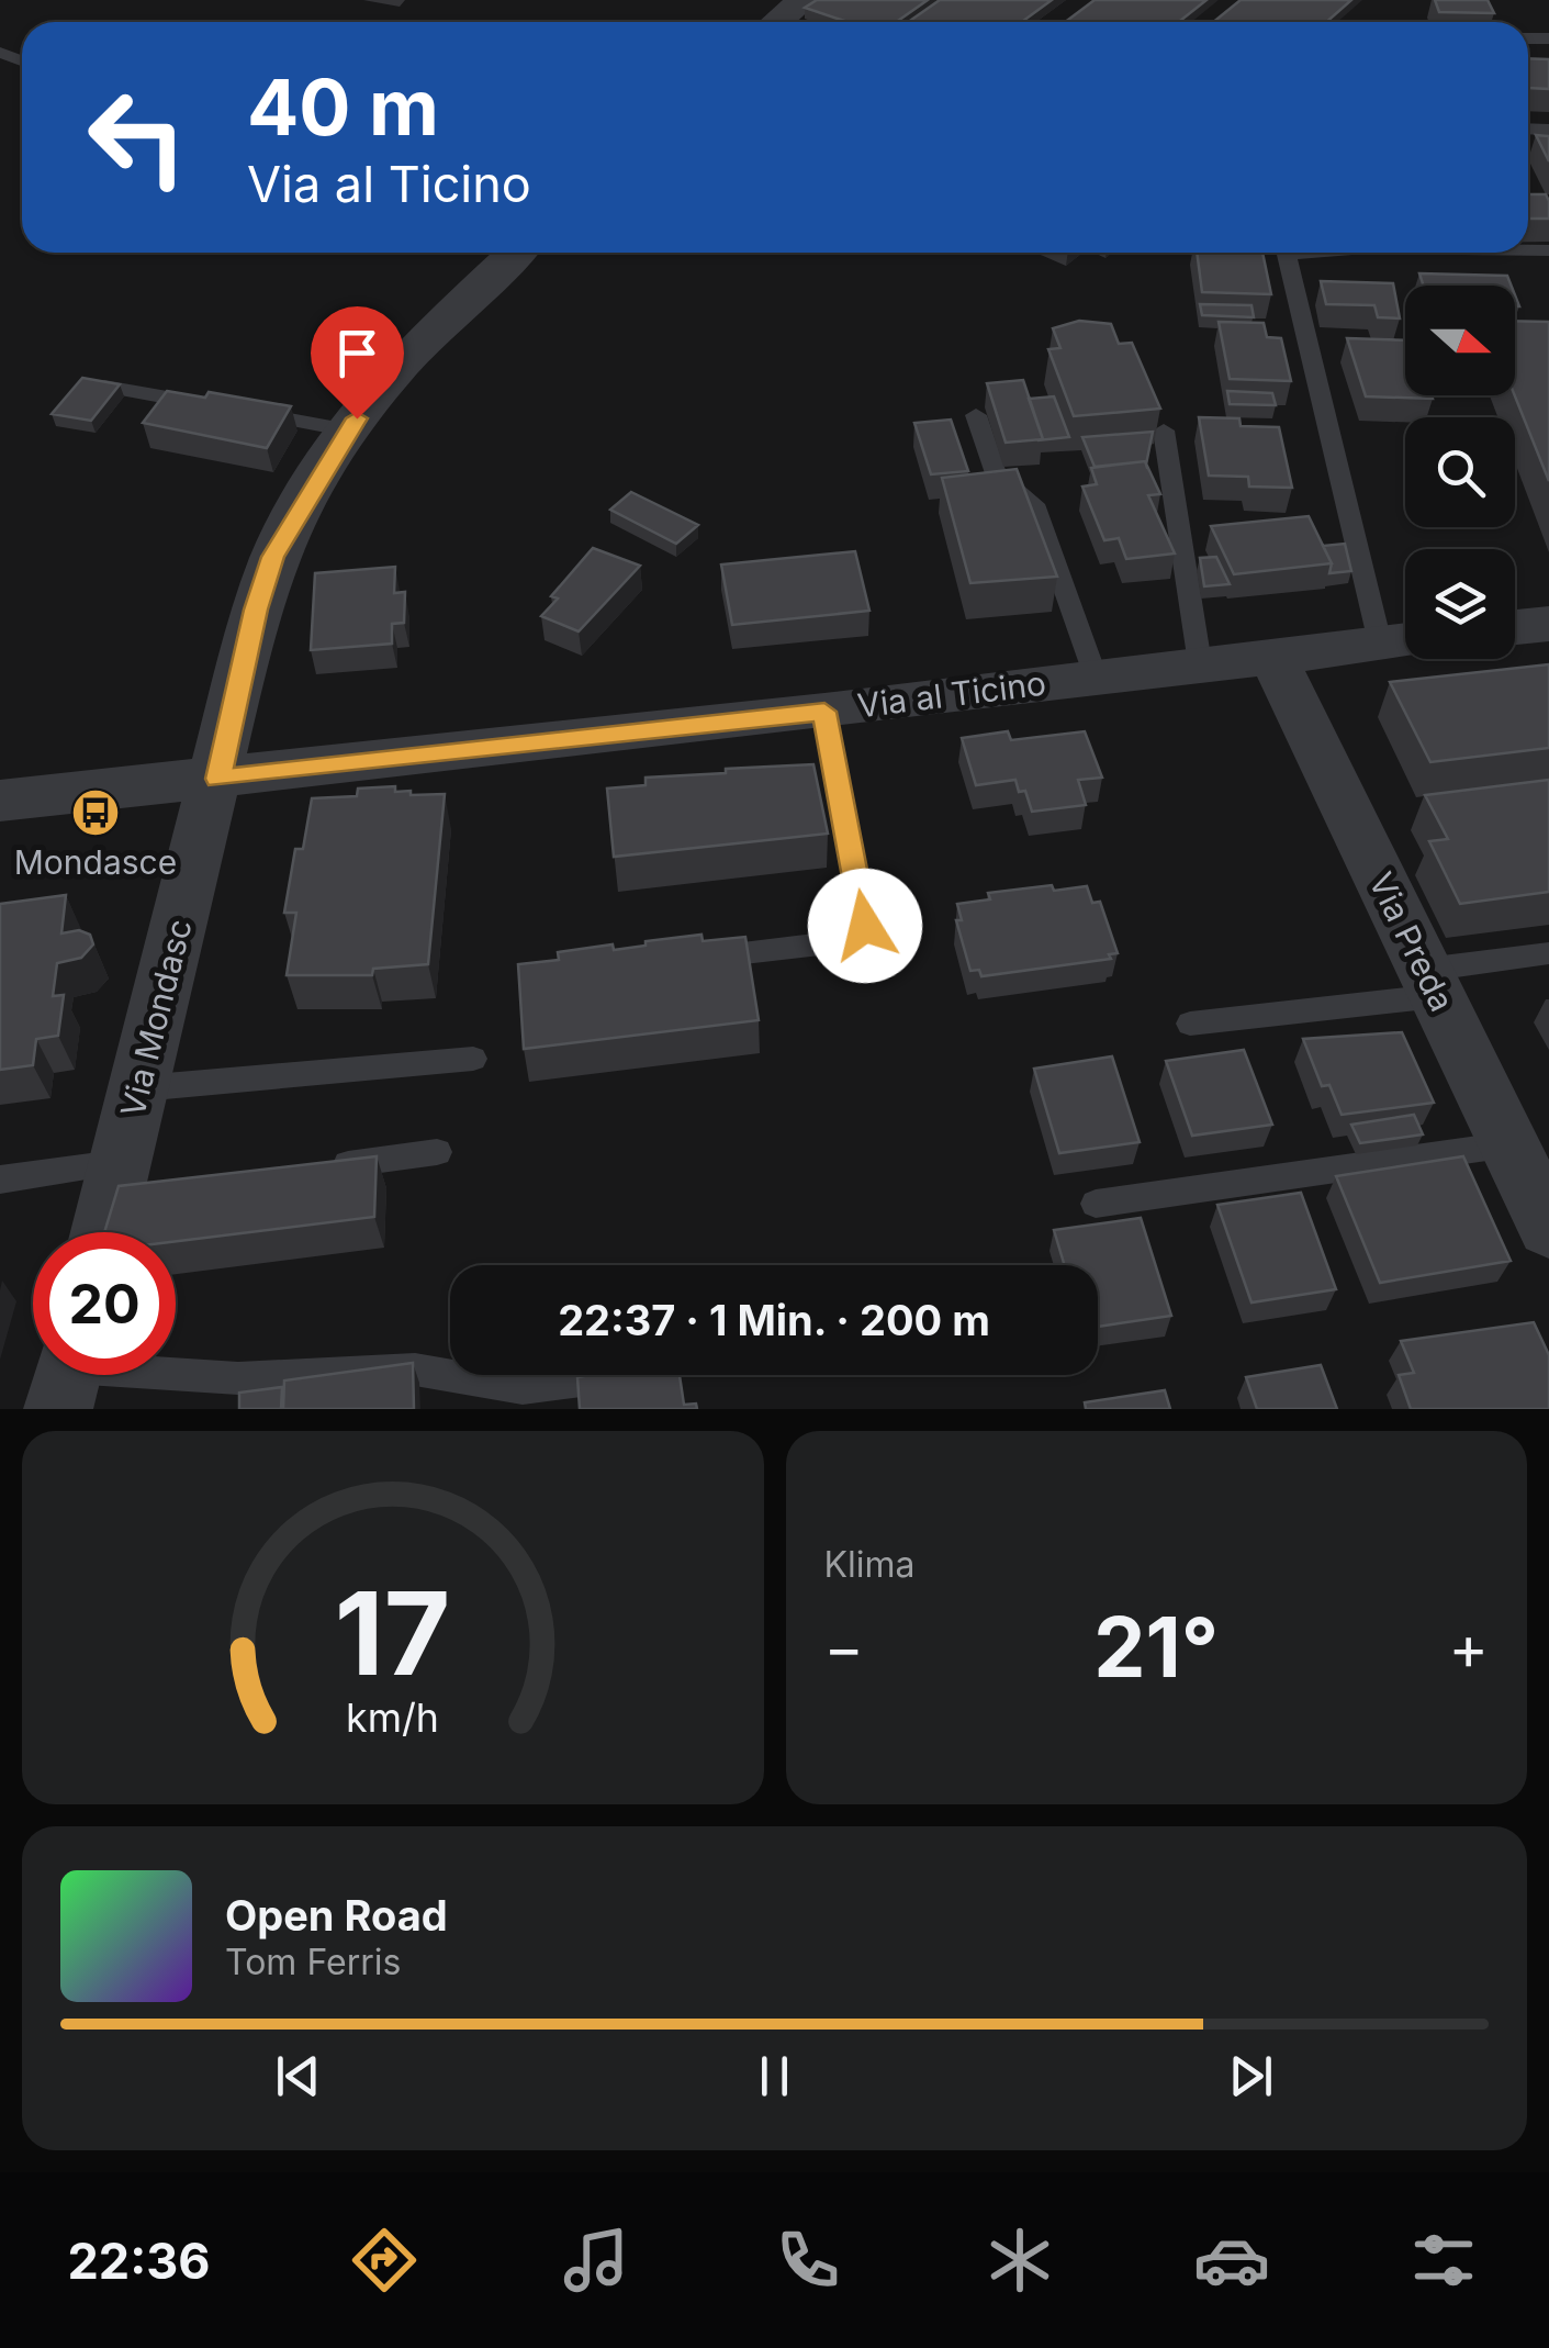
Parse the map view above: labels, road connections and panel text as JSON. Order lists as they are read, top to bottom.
{
  "streets": {
    "street": ["Via al Ticino", "Via Preda", "Via Mondasc"]
  },
  "crossings": [
    ["Via al Ticino", "Via Preda"],
    ["Via al Ticino", "Via Mondasc"]
  ],
  "places": {
    "bus stop": ["Mondasce"]
  },
  "north": "right",
  "page": {
    "turn": ["40 m", "Via al Ticino"],
    "limit": "20",
    "trip": "22:37 · 1 Min. · 200 m",
    "tile": "Klima",
    "heat": ["−", "21°", "+"],
    "song": ["Open Road", "Tom Ferris"],
    "tabs": "22:36",
    "gauge": ["17", "km/h"]
  }
}
